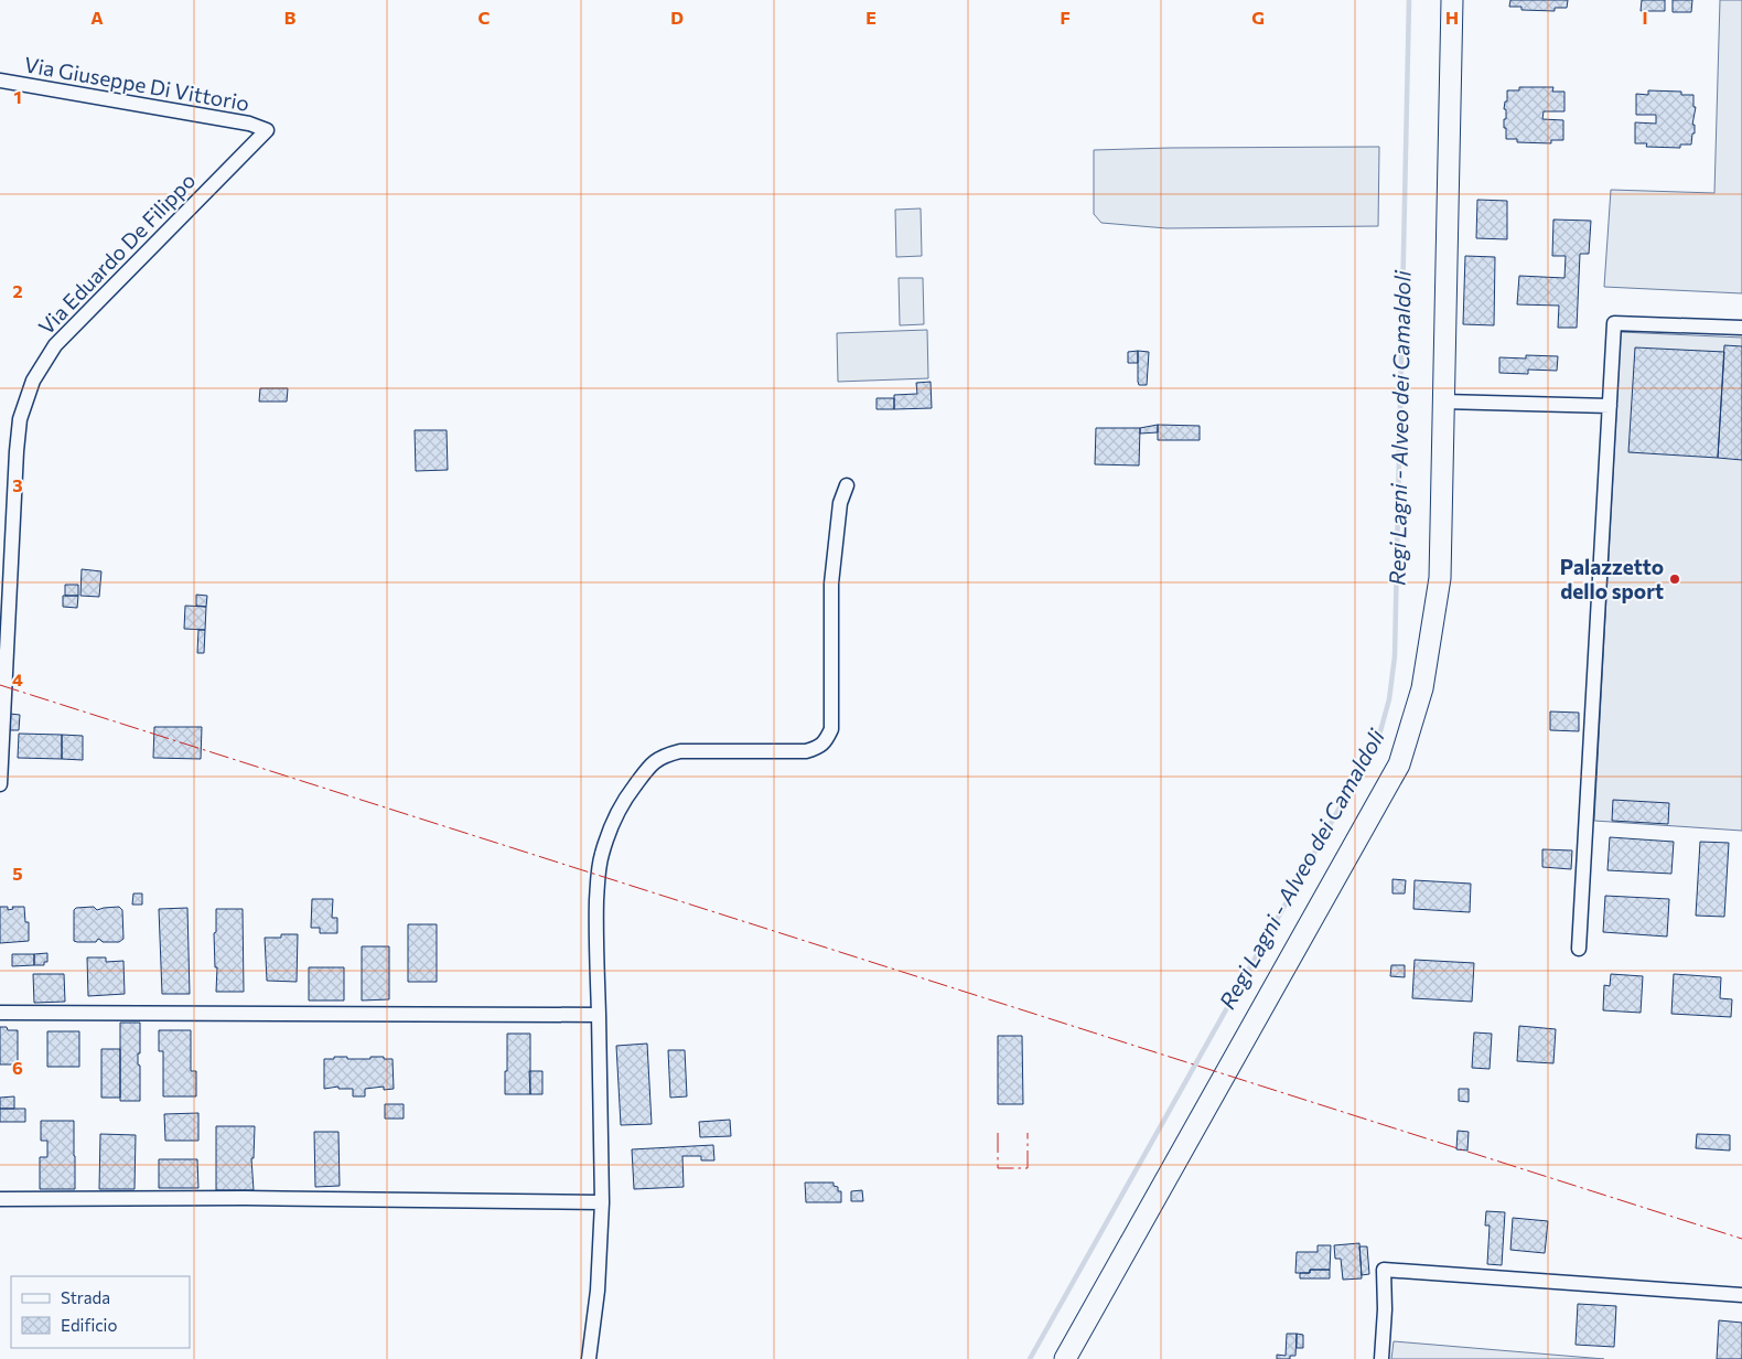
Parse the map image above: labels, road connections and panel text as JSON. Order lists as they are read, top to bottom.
{
  "streets": {
    "street": ["Via Giuseppe Di Vittorio", "Via Eduardo De Filippo"]
  },
  "crossings": [
    ["Via Giuseppe Di Vittorio", "Via Eduardo De Filippo"]
  ],
  "water": ["Regi Lagni - Alveo dei Camaldoli"],
  "places": ["Palazzetto dello sport"],
  "legend": ["Strada", "Edificio"],
  "grid": {
    "columns": [
      "A",
      "B",
      "C",
      "D",
      "E",
      "F",
      "G",
      "H",
      "I"
    ],
    "rows": [
      "1",
      "2",
      "3",
      "4",
      "5",
      "6"
    ]
  }
}
